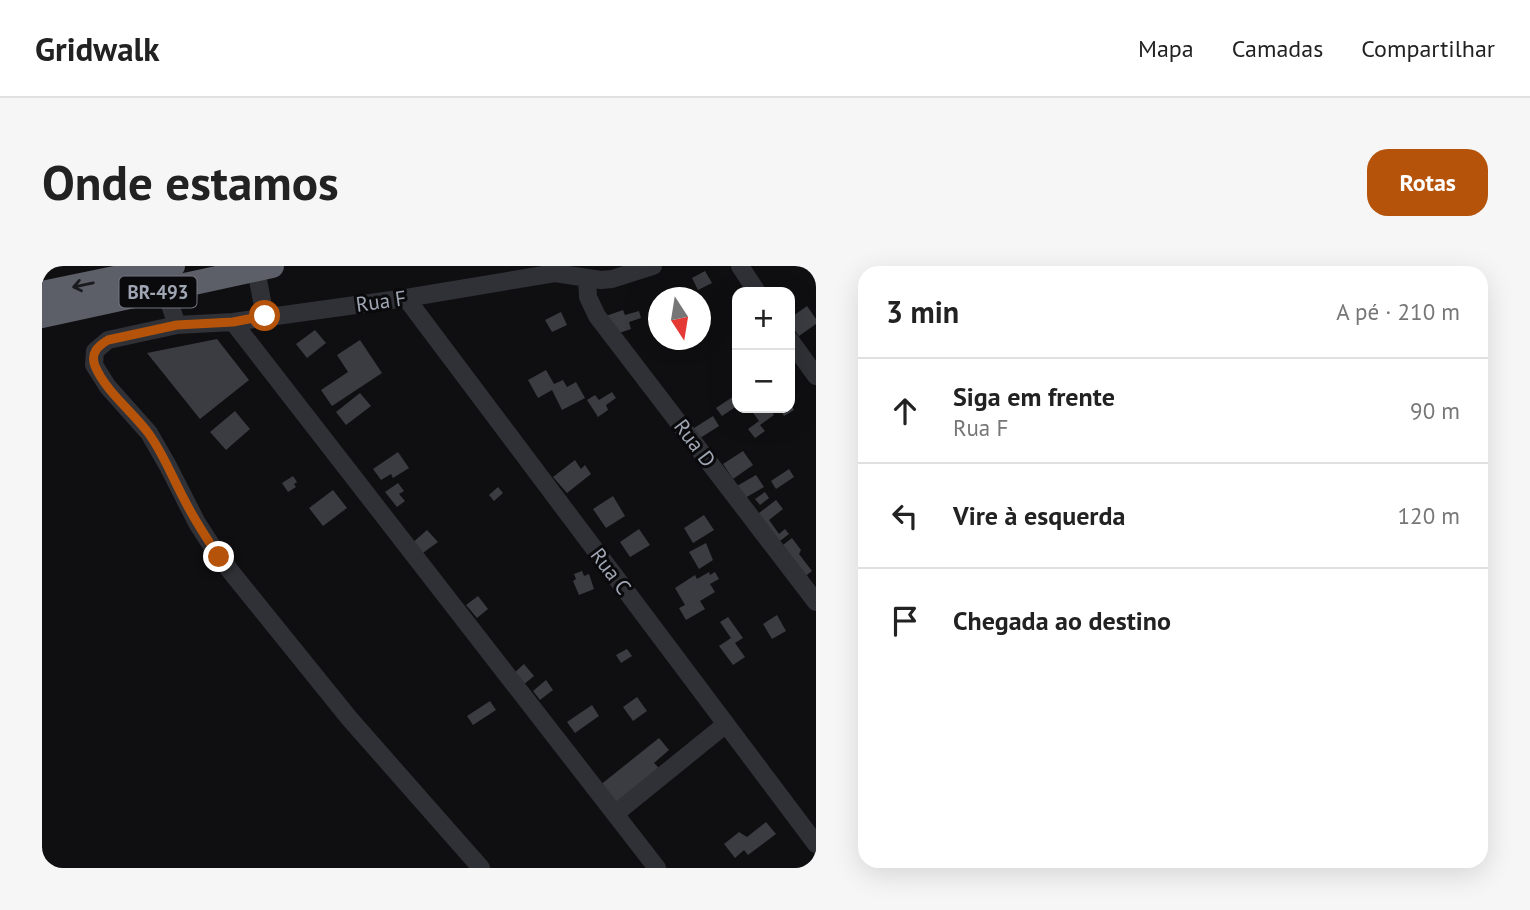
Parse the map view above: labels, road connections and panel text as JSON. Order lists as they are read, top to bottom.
{
  "streets": {
    "highway": ["BR-493"],
    "street": ["Rua F", "Rua D", "Rua C"]
  },
  "crossings": [
    ["Rua F", "Rua D"],
    ["Rua F", "Rua C"]
  ],
  "north": "bottom",
  "page": {
    "header": "Gridwalk",
    "nav": ["Mapa", "Camadas", "Compartilhar"],
    "buttons": "Rotas",
    "title": "Onde estamos",
    "heading": ["3 min", "A pé · 210 m"],
    "map_buttons": ["+", "−"],
    "list": [
      ["Siga em frente", "Rua F", "90 m"],
      ["Vire à esquerda", "120 m"],
      "Chegada ao destino"
    ]
  }
}
